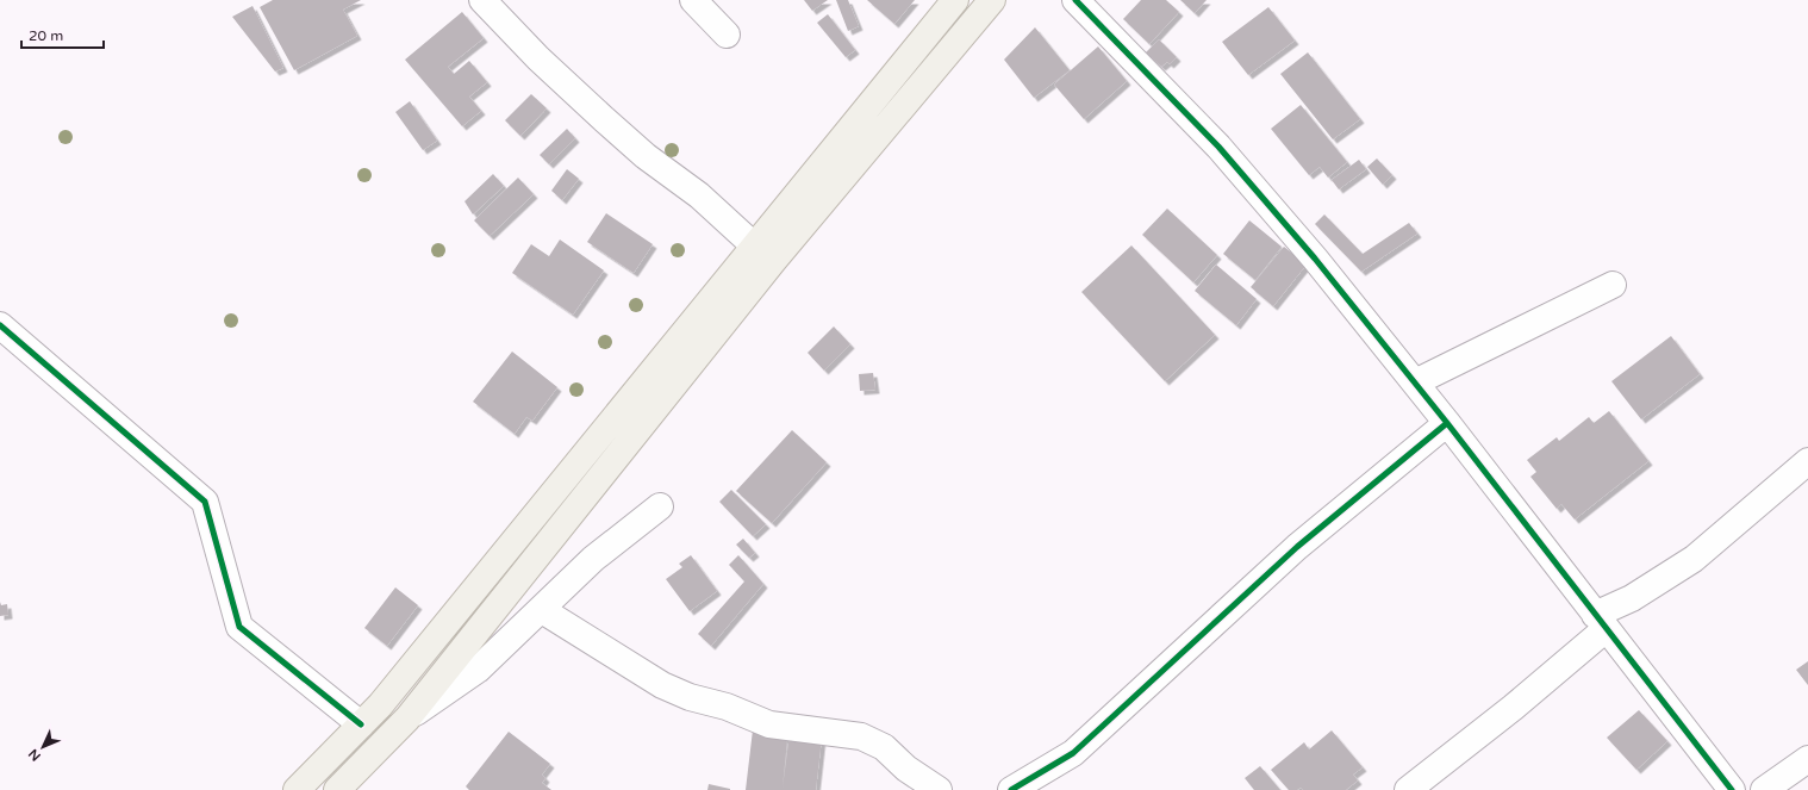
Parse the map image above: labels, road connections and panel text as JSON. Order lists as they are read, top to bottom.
{
  "scale_bar": "20 m",
  "north": "bottom left"
}
